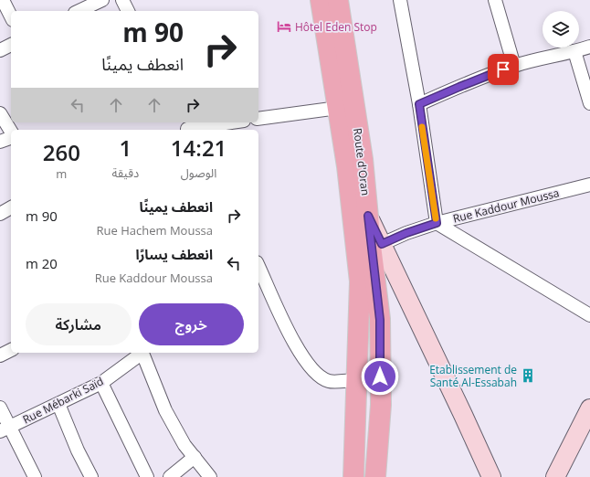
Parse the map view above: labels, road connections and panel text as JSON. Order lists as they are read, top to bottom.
{
  "streets": {
    "main road": ["Route d'Oran"],
    "street": ["Rue Kaddour Moussa", "Rue Mébarki Saïd"]
  },
  "places": {
    "hotel": ["Hôtel Eden Stop"],
    "building": ["Etablissement de Santé Al-Essabah"]
  },
  "page": {
    "turn": ["90 m", "انعطف يمينًا"],
    "eta": [
      "14:21",
      "الوصول",
      "1",
      "دقيقة",
      "260",
      "m"
    ],
    "list": [
      {
        "name": "انعطف يمينًا",
        "note": "Rue Hachem Moussa",
        "value": "90 m"
      },
      {
        "name": "انعطف يسارًا",
        "note": "Rue Kaddour Moussa",
        "value": "20 m"
      }
    ],
    "buttons": ["خروج", "مشاركة"]
  }
}
